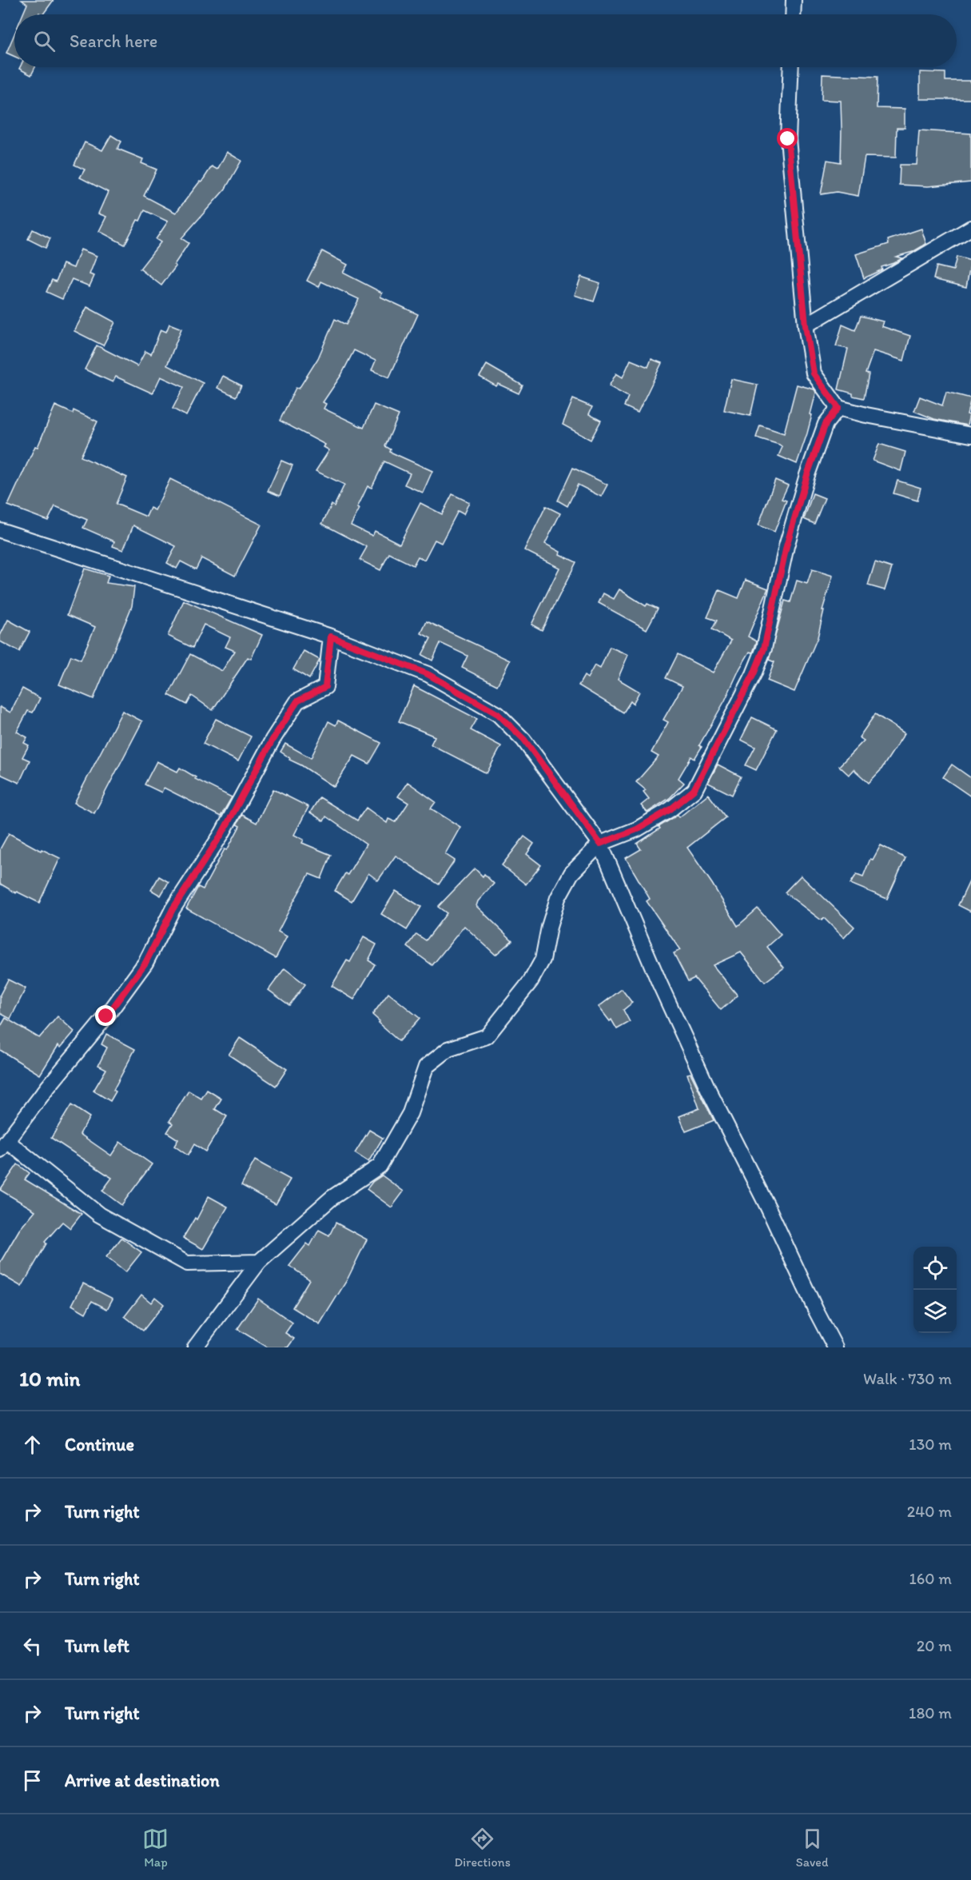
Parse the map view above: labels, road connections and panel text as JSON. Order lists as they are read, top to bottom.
{
  "page": {
    "search": "Search here",
    "heading": ["10 min", "Walk · 730 m"],
    "list": [
      ["Continue", "130 m"],
      ["Turn right", "240 m"],
      ["Turn right", "160 m"],
      ["Turn left", "20 m"],
      ["Turn right", "180 m"],
      "Arrive at destination"
    ],
    "nav": ["Map", "Directions", "Saved"]
  }
}
